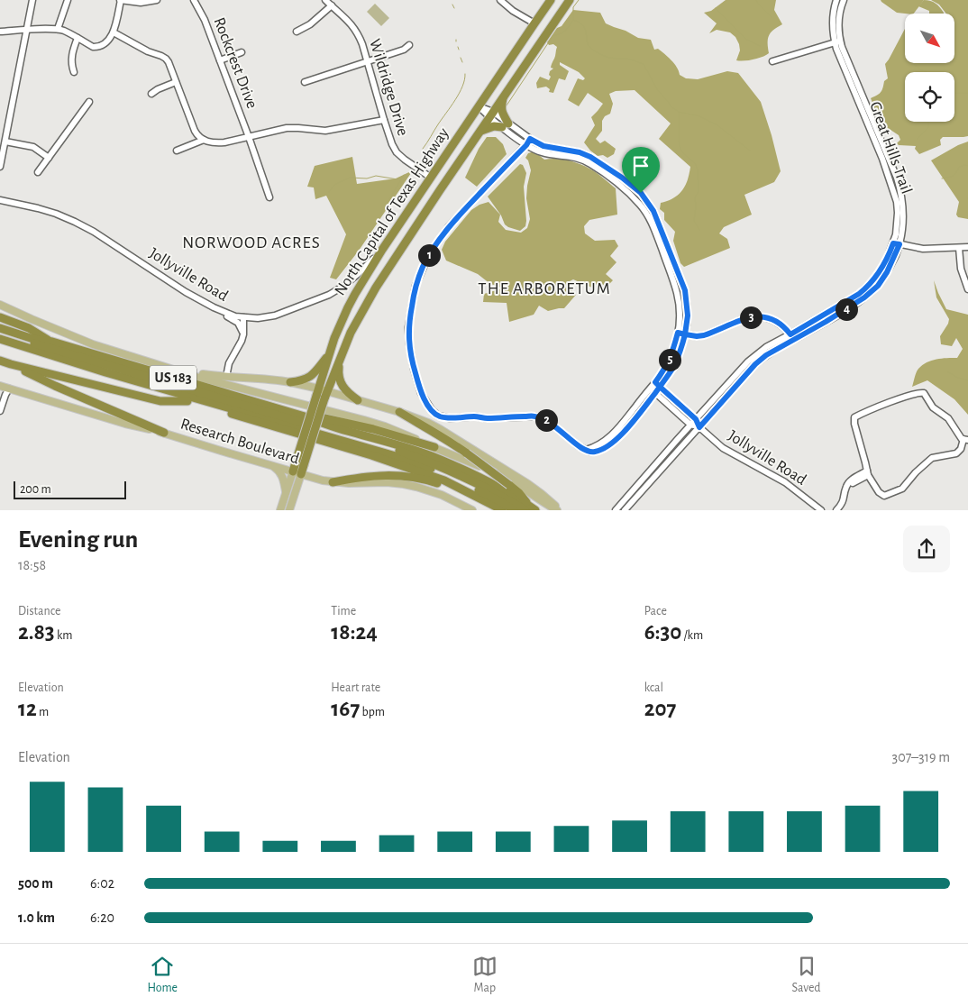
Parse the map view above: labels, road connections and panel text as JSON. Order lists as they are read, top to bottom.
{
  "streets": {
    "highway": ["North Capital of Texas Highway", "US 183"],
    "main road": ["Research Boulevard"],
    "street": [
      "Rockcrest Drive",
      "Wildridge Drive",
      "Great Hills Trail",
      "Jollyville Road"
    ]
  },
  "crossings": [
    ["Wildridge Drive", "North Capital of Texas Highway"],
    ["Great Hills Trail", "Jollyville Road"],
    ["North Capital of Texas Highway", "Jollyville Road"],
    ["North Capital of Texas Highway", "Research Boulevard"]
  ],
  "districts": ["NORWOOD ACRES", "THE ARBORETUM"],
  "scale_bar": "200 m",
  "north": "bottom right",
  "page": {
    "pins": [
      "1",
      "4",
      "3",
      "5",
      "2"
    ],
    "scale": "200 m",
    "heading": ["Evening run", "18:58"],
    "stats": [
      ["Distance", "2.83 km"],
      ["Time", "18:24"],
      ["Pace", "6:30 /km"],
      ["Elevation", "12 m"],
      ["Heart rate", "167 bpm"],
      ["kcal", "207"]
    ],
    "chart": ["Elevation", "307–319 m"],
    "list": [
      {
        "name": "500 m",
        "note": "6:02"
      },
      {
        "name": "1.0 km",
        "note": "6:20"
      }
    ],
    "tabs": ["Home", "Map", "Saved"]
  }
}
